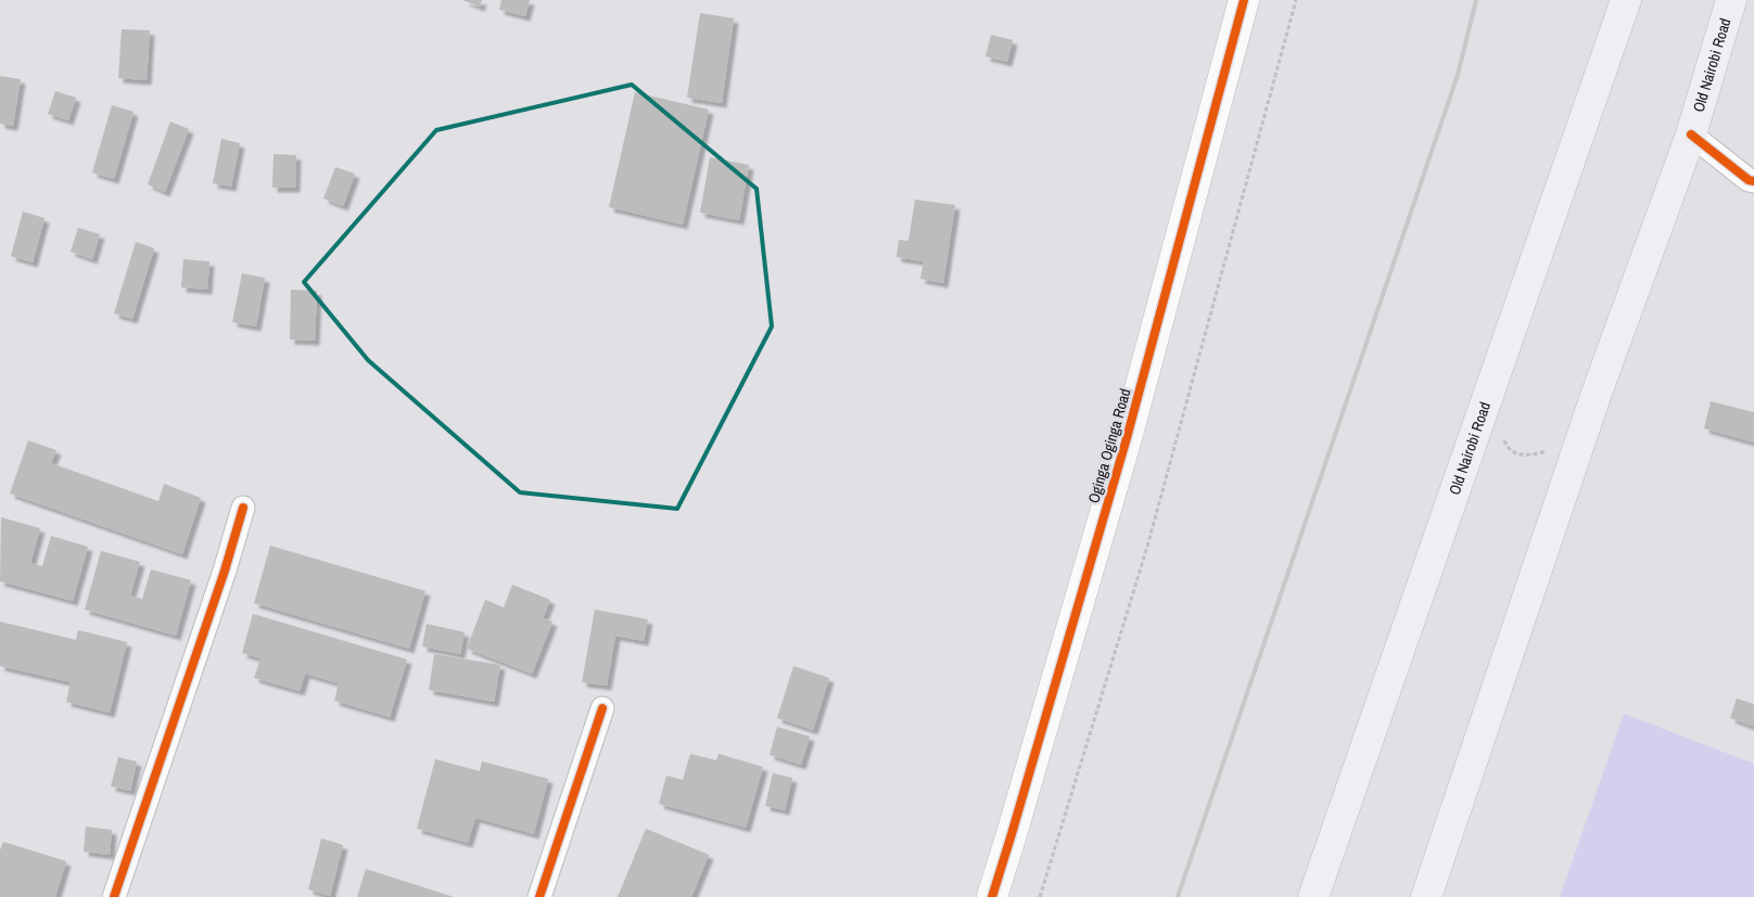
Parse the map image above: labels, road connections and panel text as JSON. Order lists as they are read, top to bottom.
{
  "streets": {
    "highway": ["Old Nairobi Road"],
    "street": ["Oginga Oginga Road"]
  }
}
